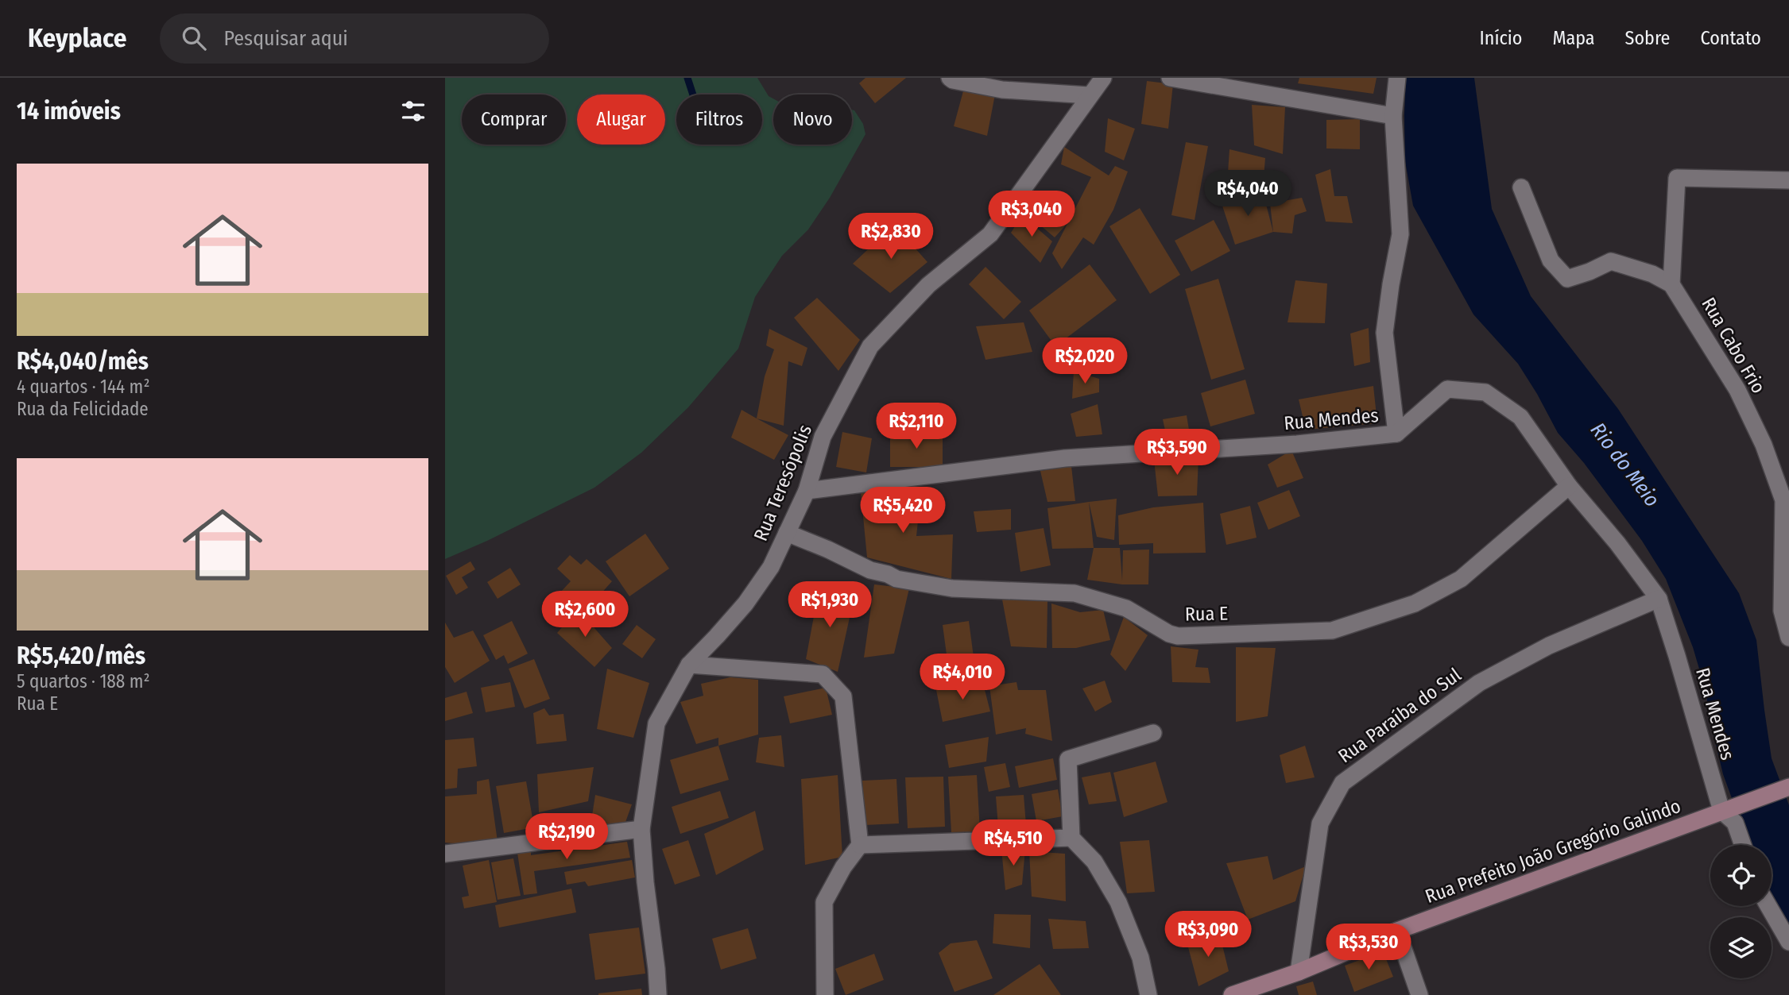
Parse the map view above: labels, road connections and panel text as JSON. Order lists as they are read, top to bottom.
{
  "streets": {
    "main road": ["Rua Prefeito João Gregório Galindo"],
    "street": [
      "Rua Cabo Frio",
      "Rua Mendes",
      "Rua Teresópolis",
      "Rua E",
      "Rua Paraíba do Sul"
    ]
  },
  "crossings": [
    ["Rua Mendes", "Rua Teresópolis"],
    ["Rua Mendes", "Rua E"],
    ["Rua Mendes", "Rua Paraíba do Sul"],
    ["Rua Mendes", "Rua Prefeito João Gregório Galindo"],
    ["Rua Teresópolis", "Rua E"],
    ["Rua Paraíba do Sul", "Rua Prefeito João Gregório Galindo"]
  ],
  "water": ["Rio do Meio"],
  "page": {
    "header": "Keyplace",
    "search": "Pesquisar aqui",
    "nav": [
      "Início",
      "Mapa",
      "Sobre",
      "Contato"
    ],
    "heading": "14 imóveis",
    "chip": [
      "Comprar",
      "Alugar",
      "Filtros",
      "Novo"
    ],
    "list": [
      {
        "name": "R$4,040/mês",
        "note": "4 quartos · 144 m² · Rua da Felicidade"
      },
      {
        "name": "R$5,420/mês",
        "note": "5 quartos · 188 m² · Rua E"
      }
    ],
    "price": [
      "R$4,040",
      "R$3,040",
      "R$2,830",
      "R$2,020",
      "R$2,110",
      "R$3,590",
      "R$5,420",
      "R$1,930",
      "R$2,600",
      "R$4,010",
      "R$2,190",
      "R$4,510",
      "R$3,090",
      "R$3,530"
    ]
  }
}
